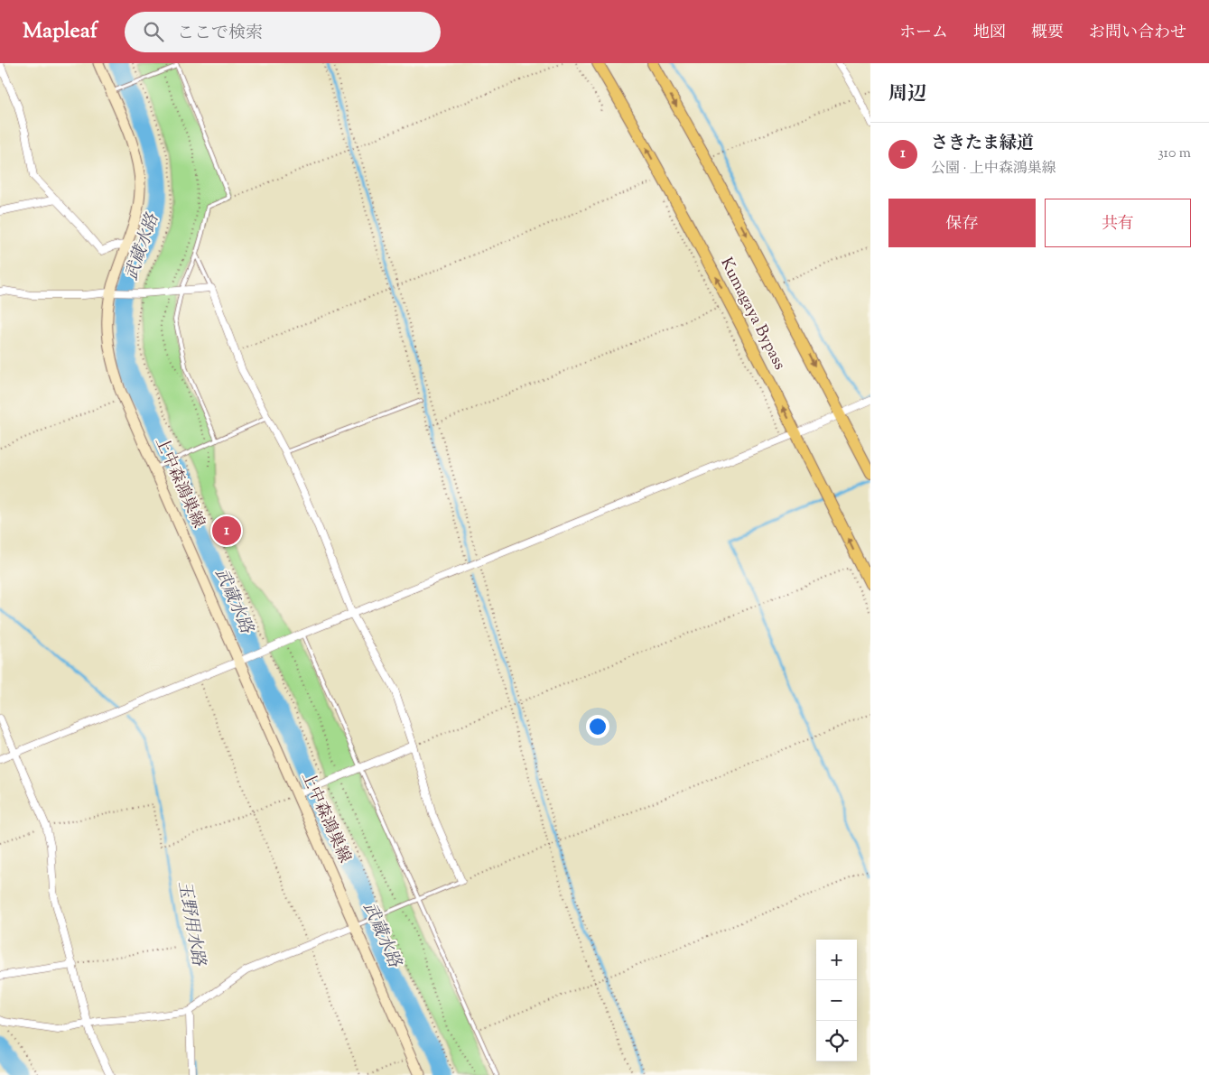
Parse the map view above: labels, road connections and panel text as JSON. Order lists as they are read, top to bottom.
{
  "streets": {
    "highway": ["Kumagaya Bypass"],
    "main road": ["上中森鴻巣線"]
  },
  "water": ["武蔵水路", "玉野用水路"],
  "page": {
    "header": "Mapleaf",
    "search": "ここで検索",
    "nav": [
      "ホーム",
      "地図",
      "概要",
      "お問い合わせ"
    ],
    "heading": "周辺",
    "list": [
      {
        "mark": "1",
        "name": "さきたま緑道",
        "note": "公園 · 上中森鴻巣線",
        "value": "310 m"
      }
    ],
    "buttons": ["保存", "共有"],
    "pins": "1",
    "map_buttons": ["+", "−"]
  }
}
